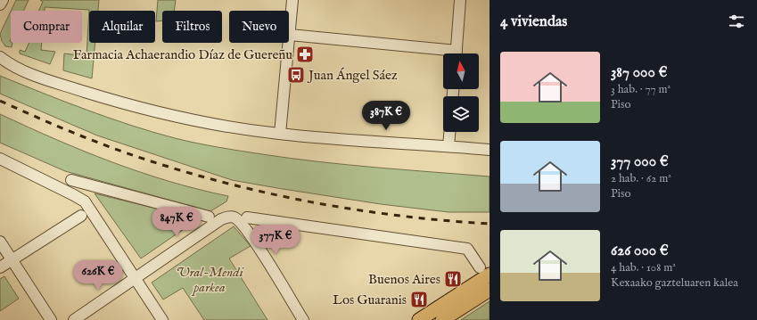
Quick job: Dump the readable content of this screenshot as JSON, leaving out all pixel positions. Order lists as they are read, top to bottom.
{
  "parks": ["Ural-Mendi parkea"],
  "places": {
    "pharmacy": ["Farmacia Achaerandio Díaz de Guereñu"],
    "bus stop": ["Juan Ángel Sáez"],
    "restaurant": ["Buenos Aires", "Los Guaranis"]
  },
  "north": "top",
  "page": {
    "heading": "4 viviendas",
    "chip": [
      "Comprar",
      "Alquilar",
      "Filtros",
      "Nuevo"
    ],
    "list": [
      {
        "name": "387 000 €",
        "note": "3 hab. · 77 m² · Piso"
      },
      {
        "name": "377 000 €",
        "note": "2 hab. · 62 m² · Piso"
      },
      {
        "name": "626 000 €",
        "note": "4 hab. · 108 m² · Kexaako gazteluaren kalea"
      }
    ],
    "price": [
      "387K €",
      "847K €",
      "377K €",
      "626K €"
    ]
  }
}
